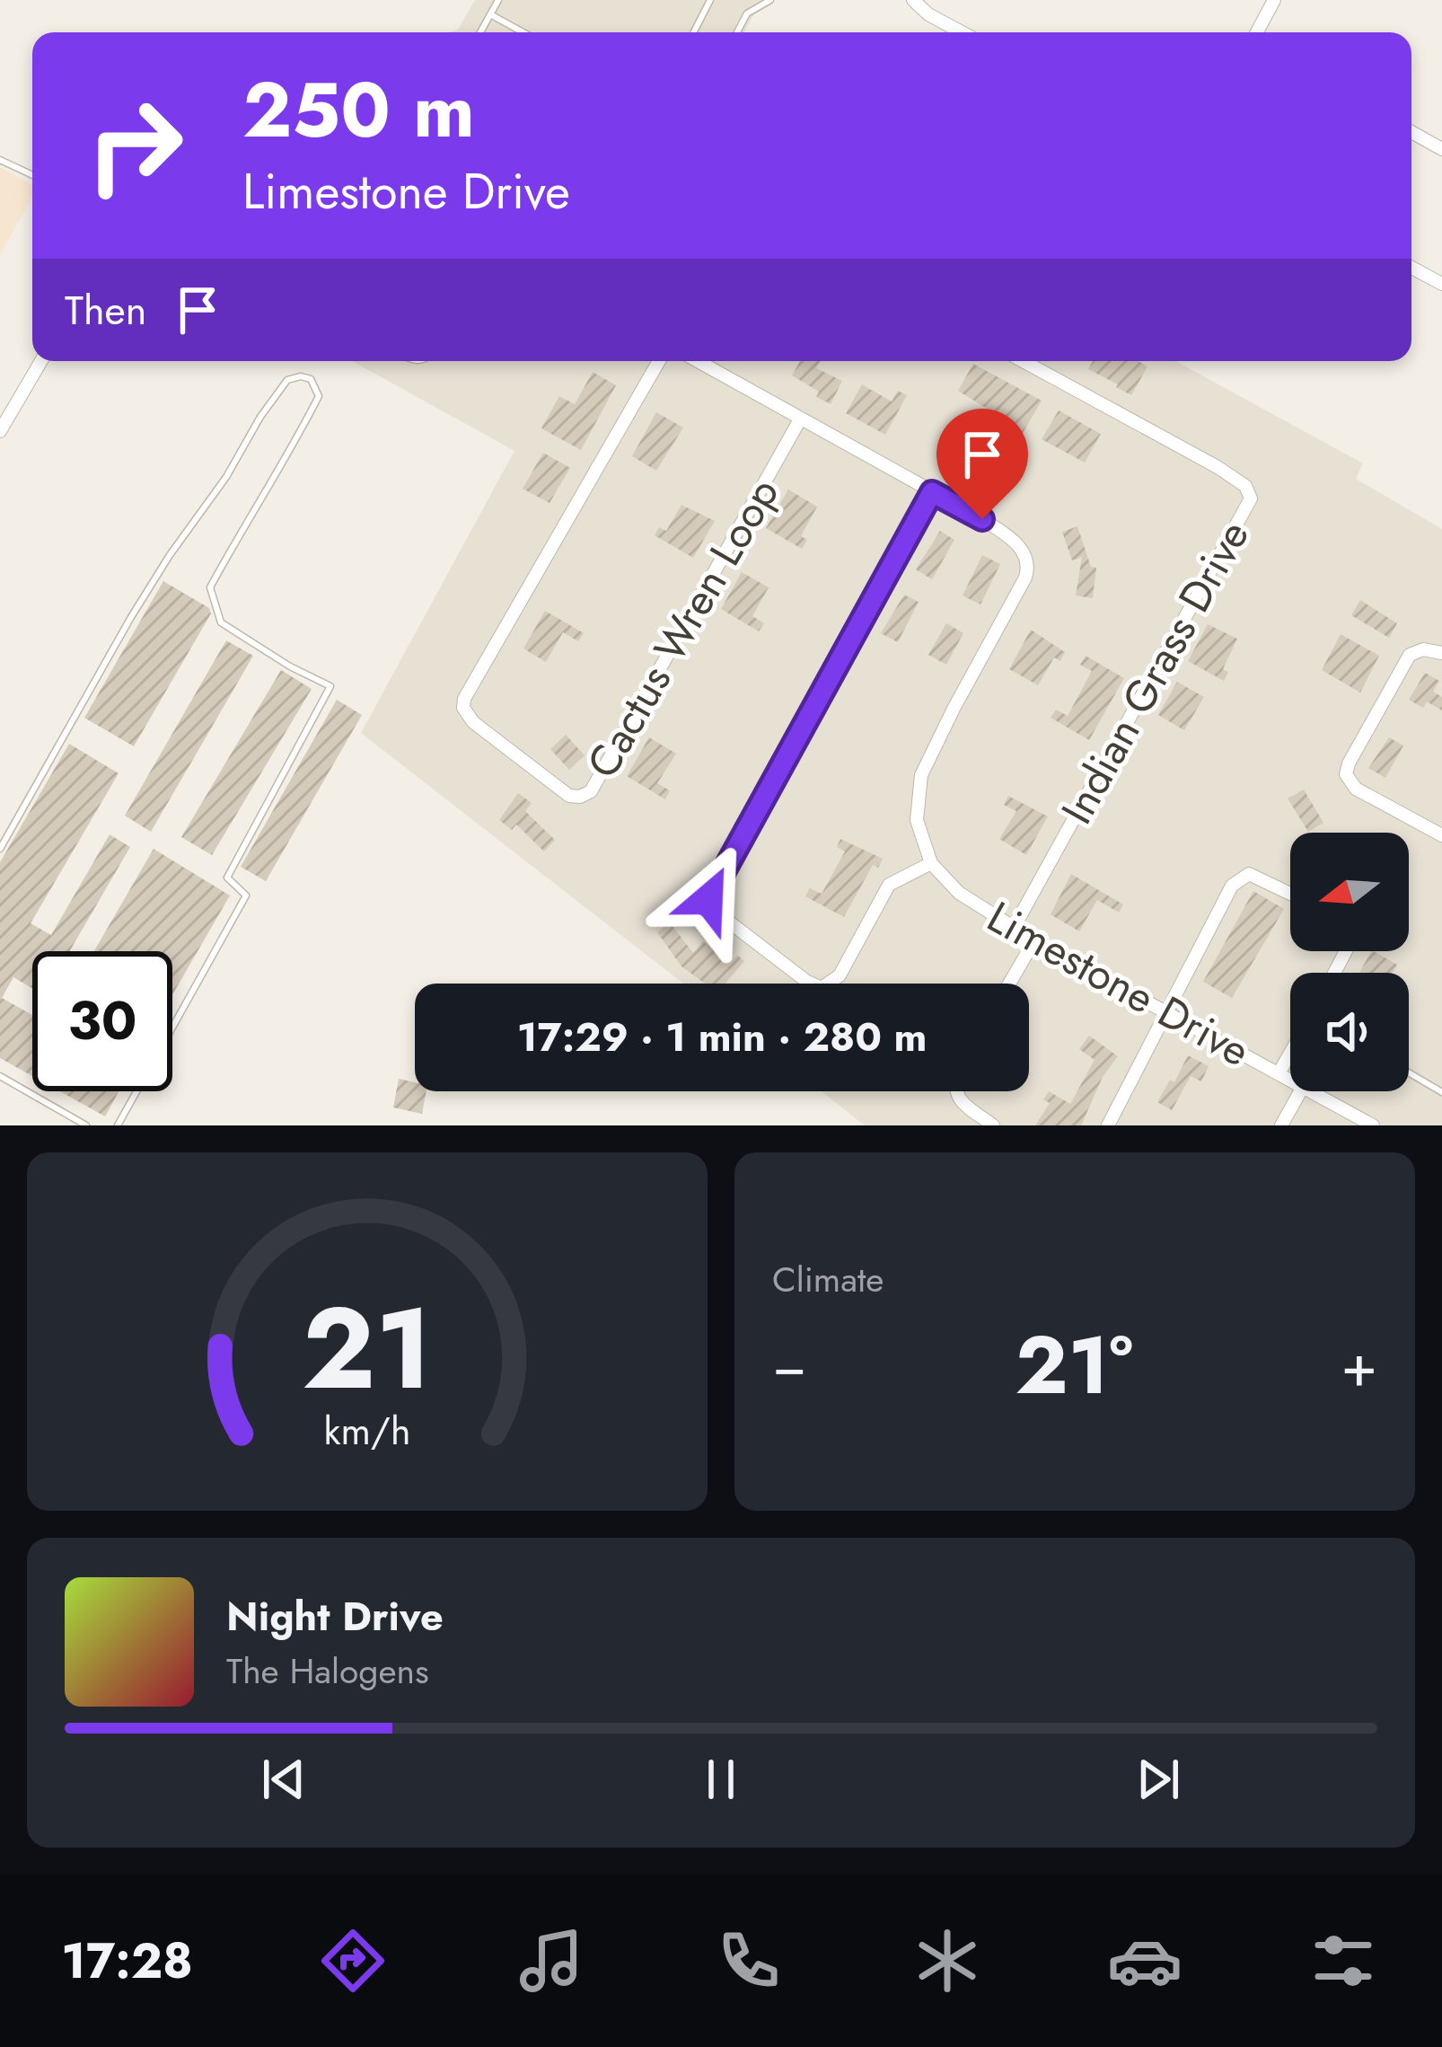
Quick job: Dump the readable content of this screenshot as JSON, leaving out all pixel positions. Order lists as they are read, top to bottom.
{
  "streets": {
    "street": ["Cactus Wren Loop", "Indian Grass Drive", "Limestone Drive"]
  },
  "crossings": [
    ["Indian Grass Drive", "Limestone Drive"]
  ],
  "north": "left",
  "page": {
    "turn": ["250 m", "Limestone Drive"],
    "then": "Then",
    "limit": "30",
    "trip": "17:29 · 1 min · 280 m",
    "tile": "Climate",
    "heat": ["−", "21°", "+"],
    "song": ["Night Drive", "The Halogens"],
    "tabs": "17:28",
    "gauge": ["21", "km/h"]
  }
}
